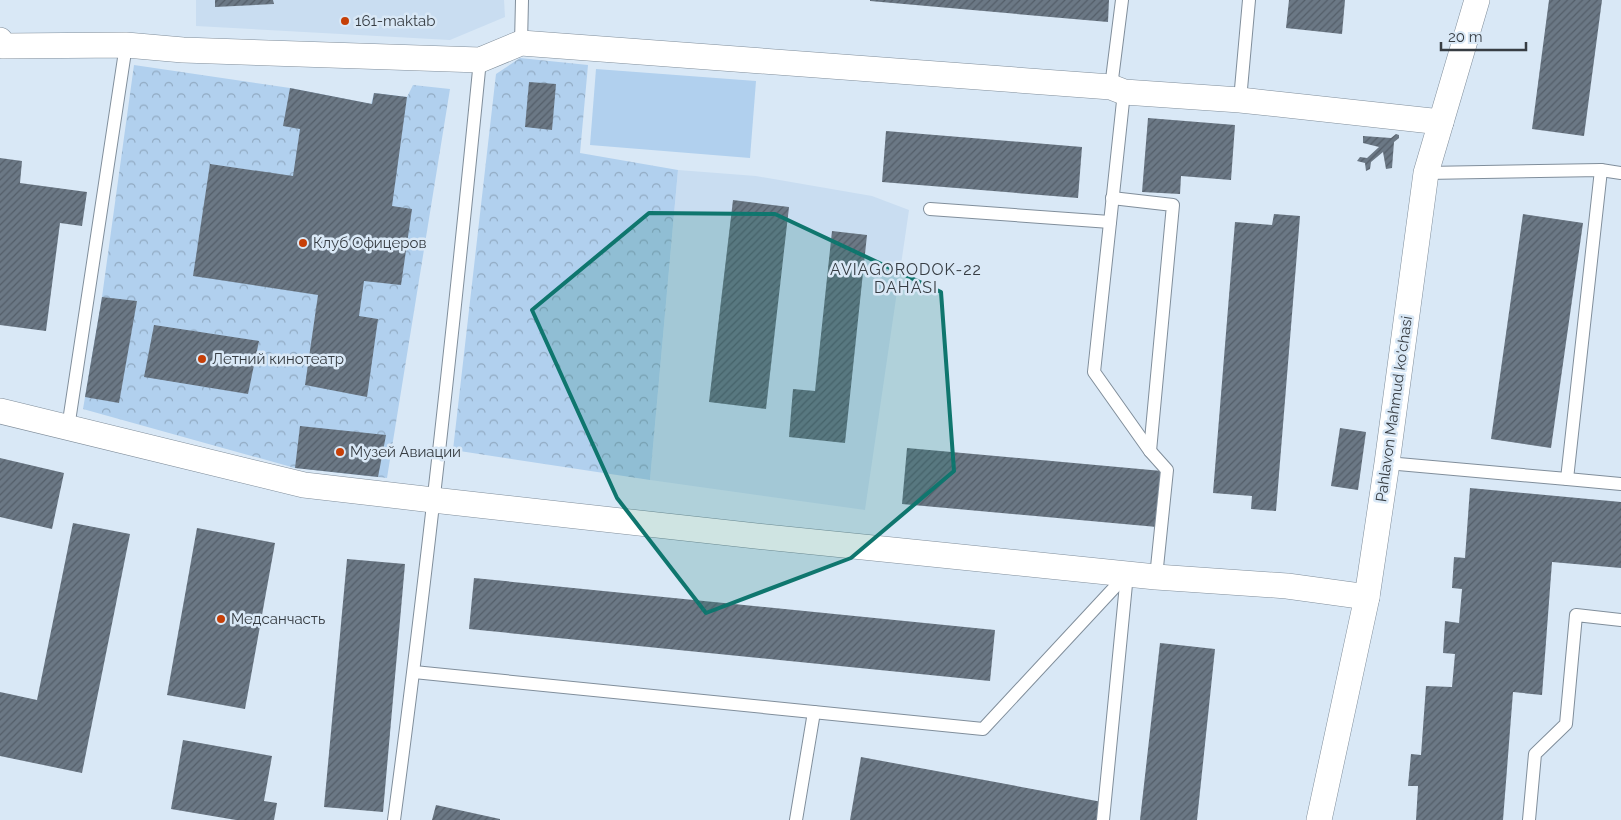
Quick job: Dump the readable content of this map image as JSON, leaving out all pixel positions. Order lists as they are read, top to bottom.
{
  "streets": {
    "street": ["Pahlavon Mahmud ko'chasi"]
  },
  "districts": ["AVIAGORODOK-22 DAHASI"],
  "places": [
    "161-maktab",
    "Клуб Офицеров",
    "Летний кинотеатр",
    "Музей Авиации",
    "Медсанчасть"
  ],
  "scale_bar": "20 m"
}
